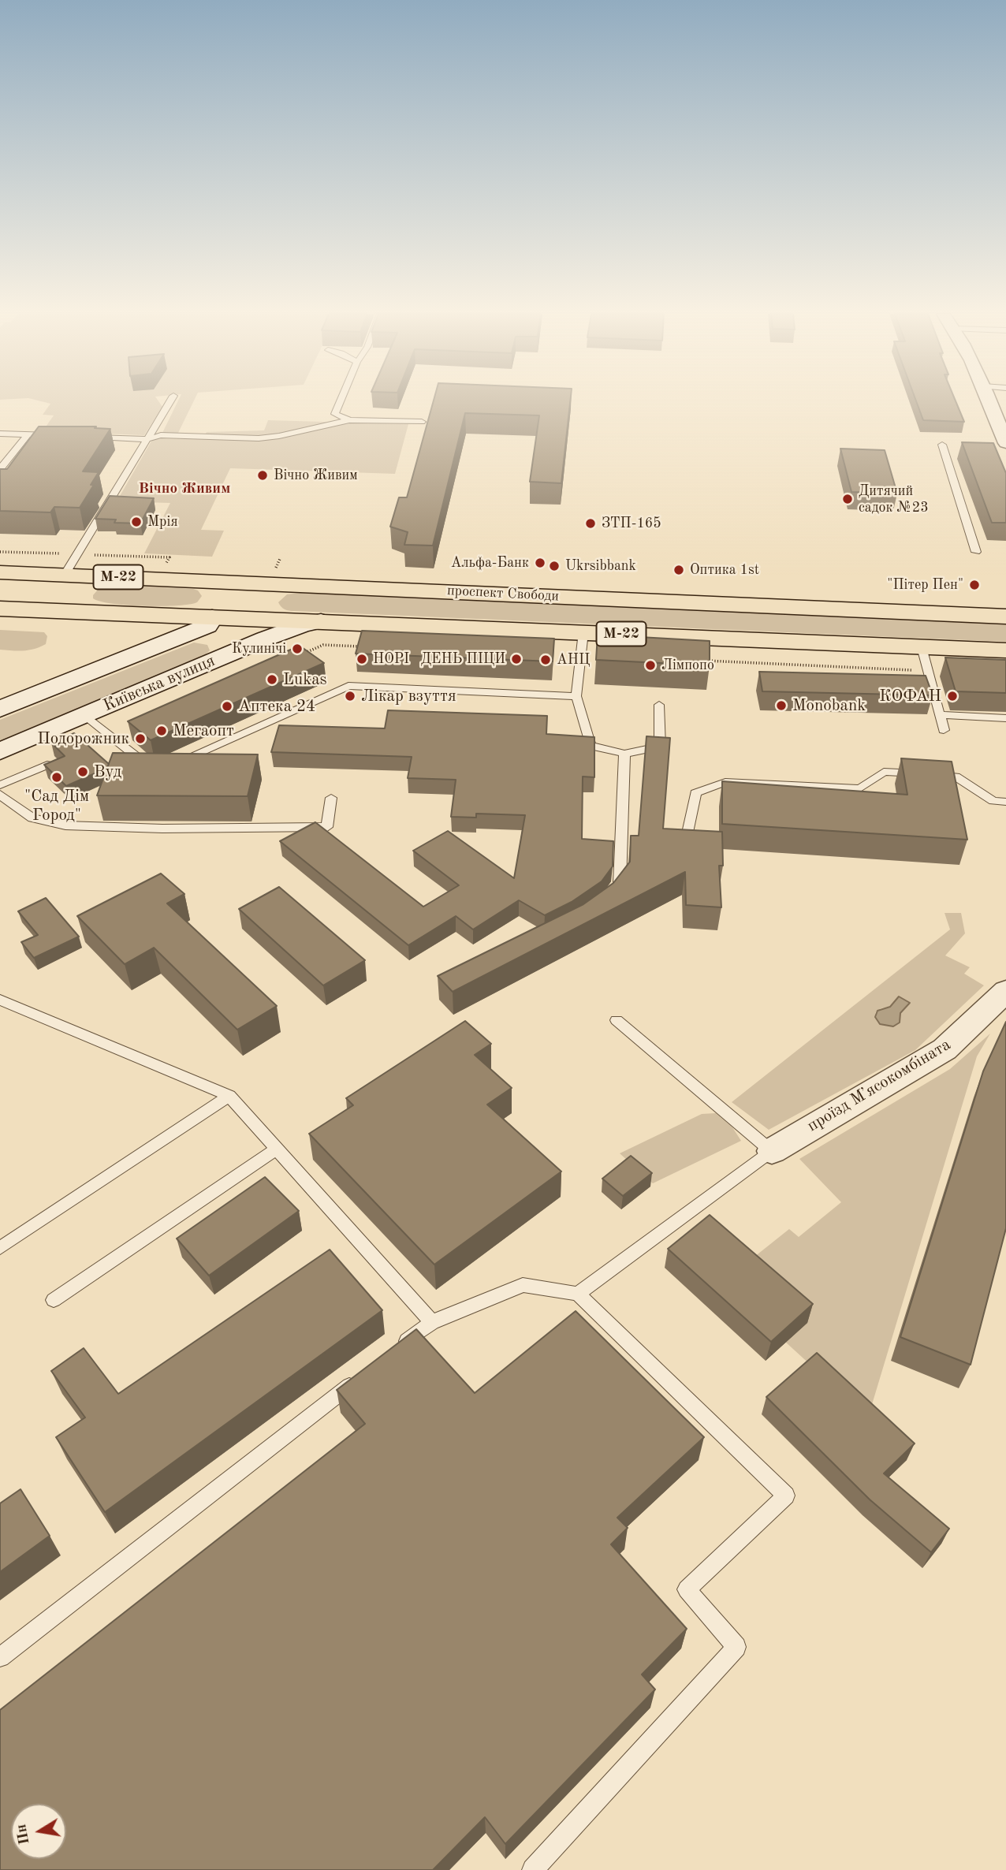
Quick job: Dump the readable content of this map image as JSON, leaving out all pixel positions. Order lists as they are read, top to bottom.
{
  "streets": {
    "highway": ["М-22", "проспект Свободи"],
    "main road": ["Київська вулиця"],
    "street": ["проїзд Мʼясокомбіната"]
  },
  "crossings": [
    ["М-22", "Київська вулиця"]
  ],
  "districts": ["Вічно Живим"],
  "places": [
    "Вічно Живим",
    "Дитячий садок №23",
    "Мрія",
    "ЗТП-165",
    "Альфа-Банк",
    "Ukrsibbank",
    "Оптика 1st",
    "\"Пітер Пен\"",
    "Кулинічі",
    "НОРІ",
    "ДЕНЬ ПІЦИ",
    "АНЦ",
    "Лімпопо",
    "Lukas",
    "Лікар взуття",
    "КОФАН",
    "Monobank",
    "Аптека 24",
    "Мегаопт",
    "Подорожник",
    "Вуд",
    "\"Сад Дім Город\""
  ],
  "north": "left"
}
